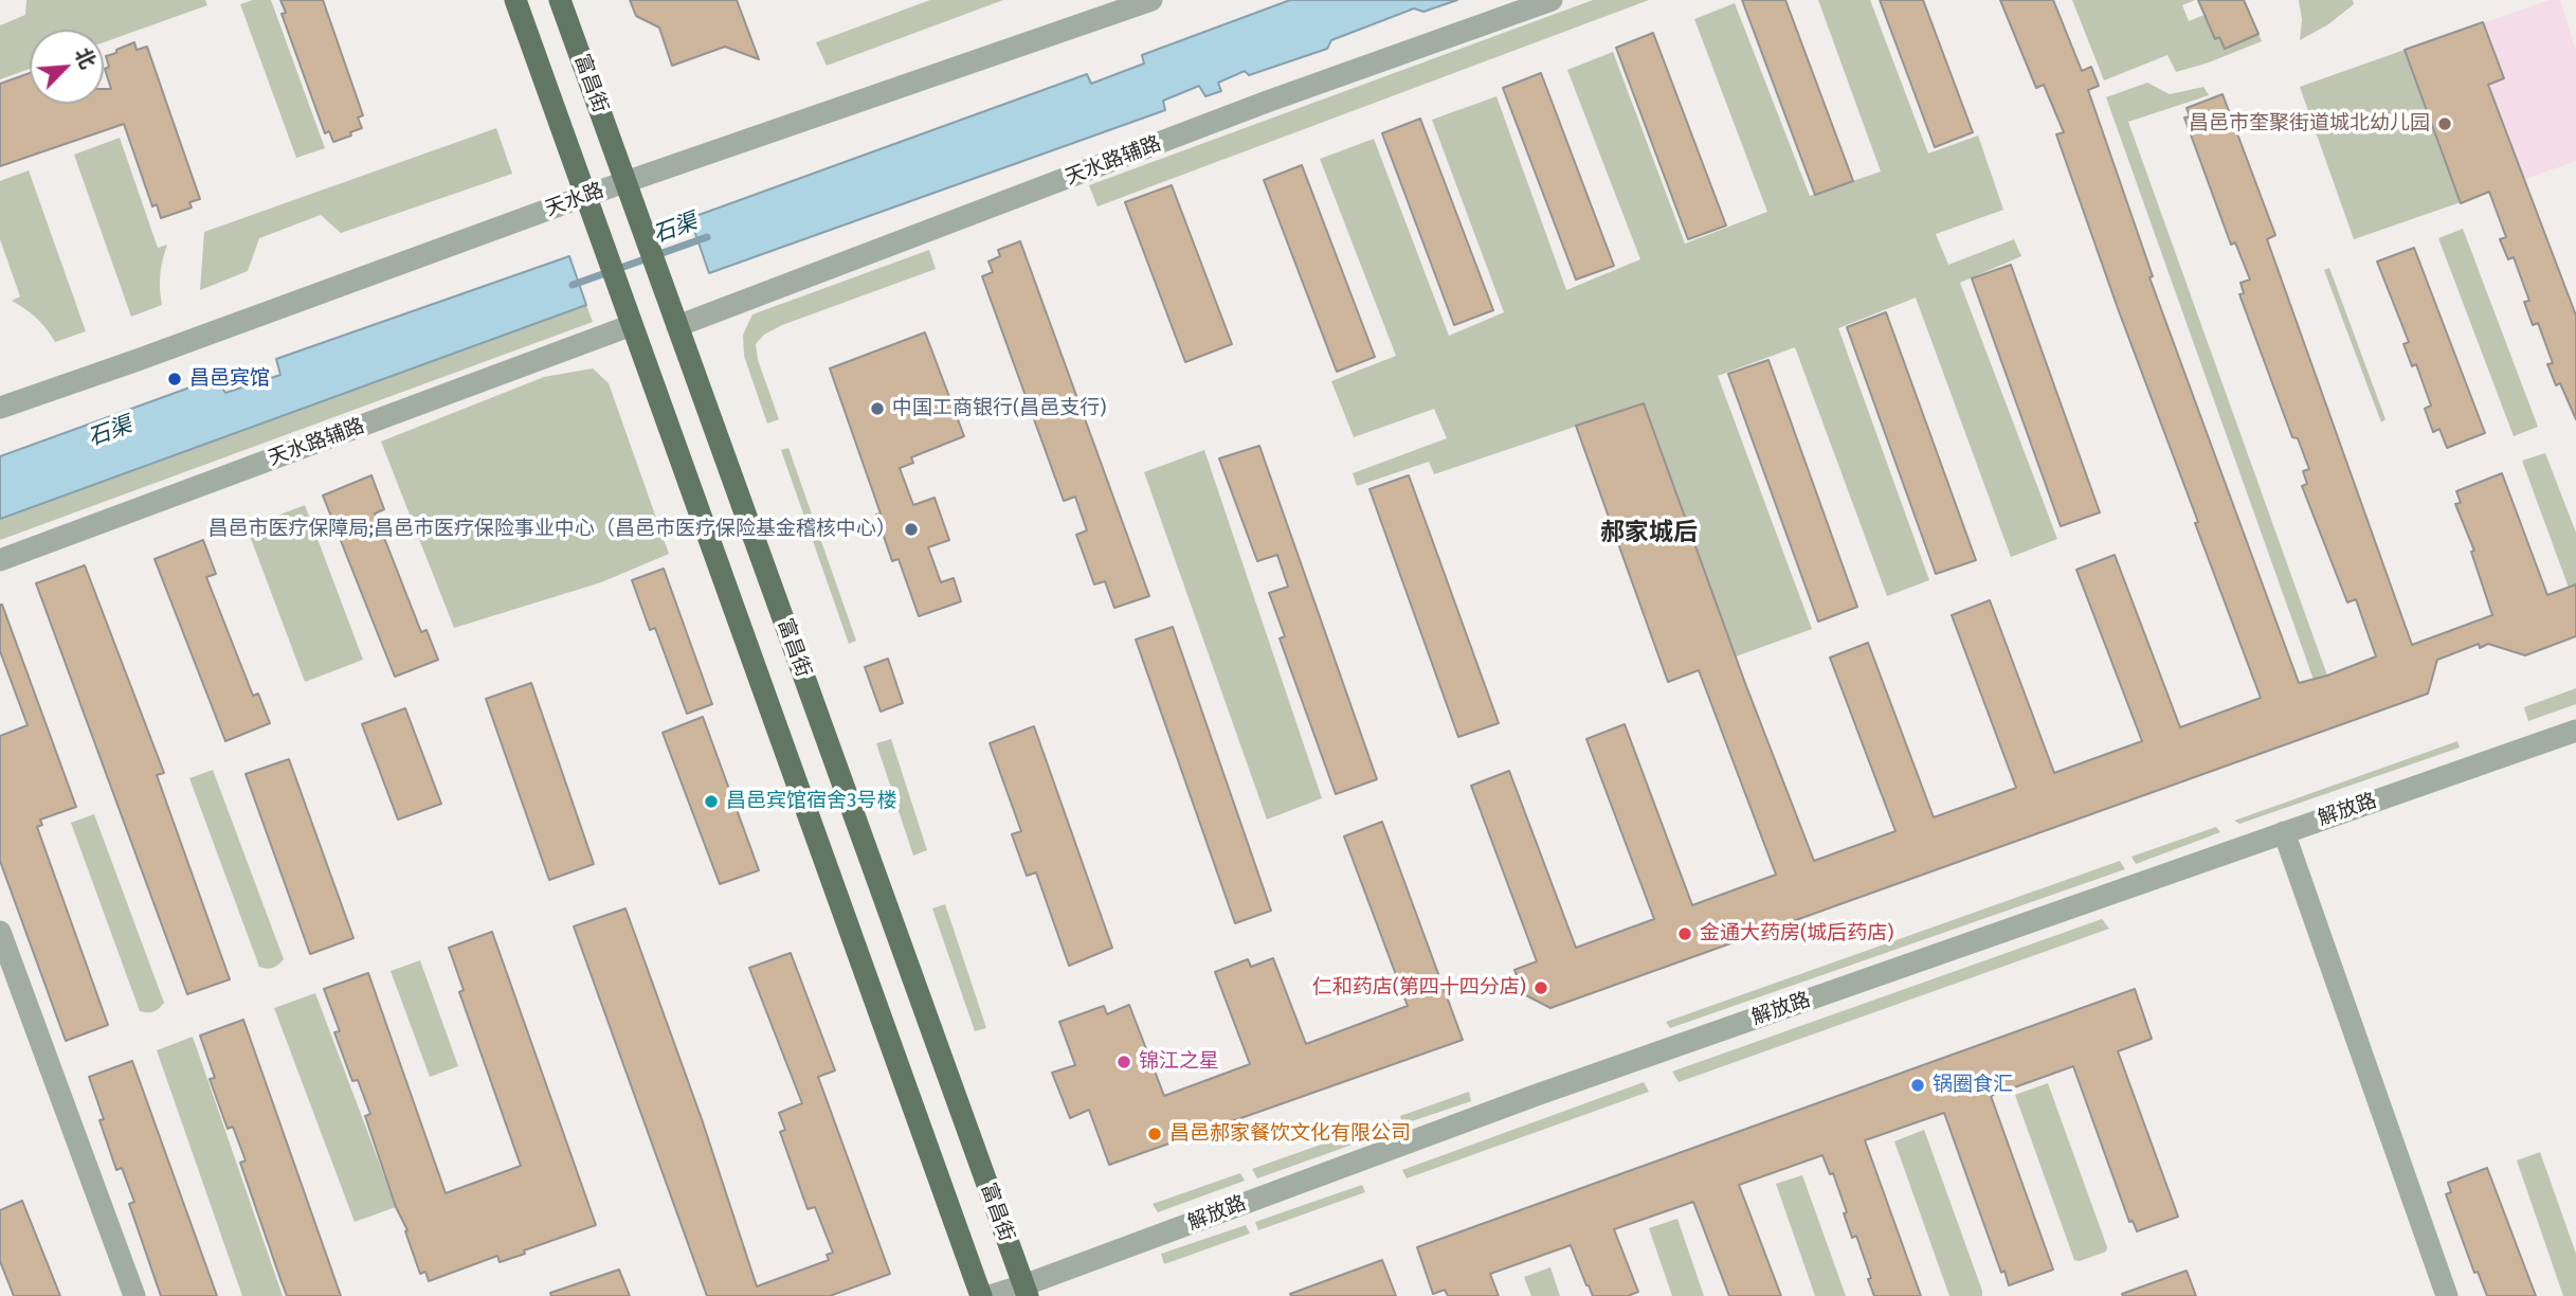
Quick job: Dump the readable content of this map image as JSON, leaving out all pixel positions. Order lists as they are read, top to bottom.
{
  "streets": {
    "main road": ["富昌街"],
    "street": ["天水路辅路", "天水路", "解放路"]
  },
  "crossings": [
    ["富昌街", "天水路辅路"],
    ["富昌街", "天水路"],
    ["富昌街", "解放路"]
  ],
  "districts": ["郝家城后"],
  "water": ["石渠"],
  "places": [
    "昌邑市奎聚街道城北幼儿园",
    "昌邑宾馆",
    "中国工商银行(昌邑支行)",
    "昌邑市医疗保障局;昌邑市医疗保险事业中心（昌邑市医疗保险基金稽核中心）",
    "昌邑宾馆宿舍3号楼",
    "金通大药房(城后药店)",
    "仁和药店(第四十四分店)",
    "锦江之星",
    "锅圈食汇",
    "昌邑郝家餐饮文化有限公司"
  ],
  "north": "top right"
}
